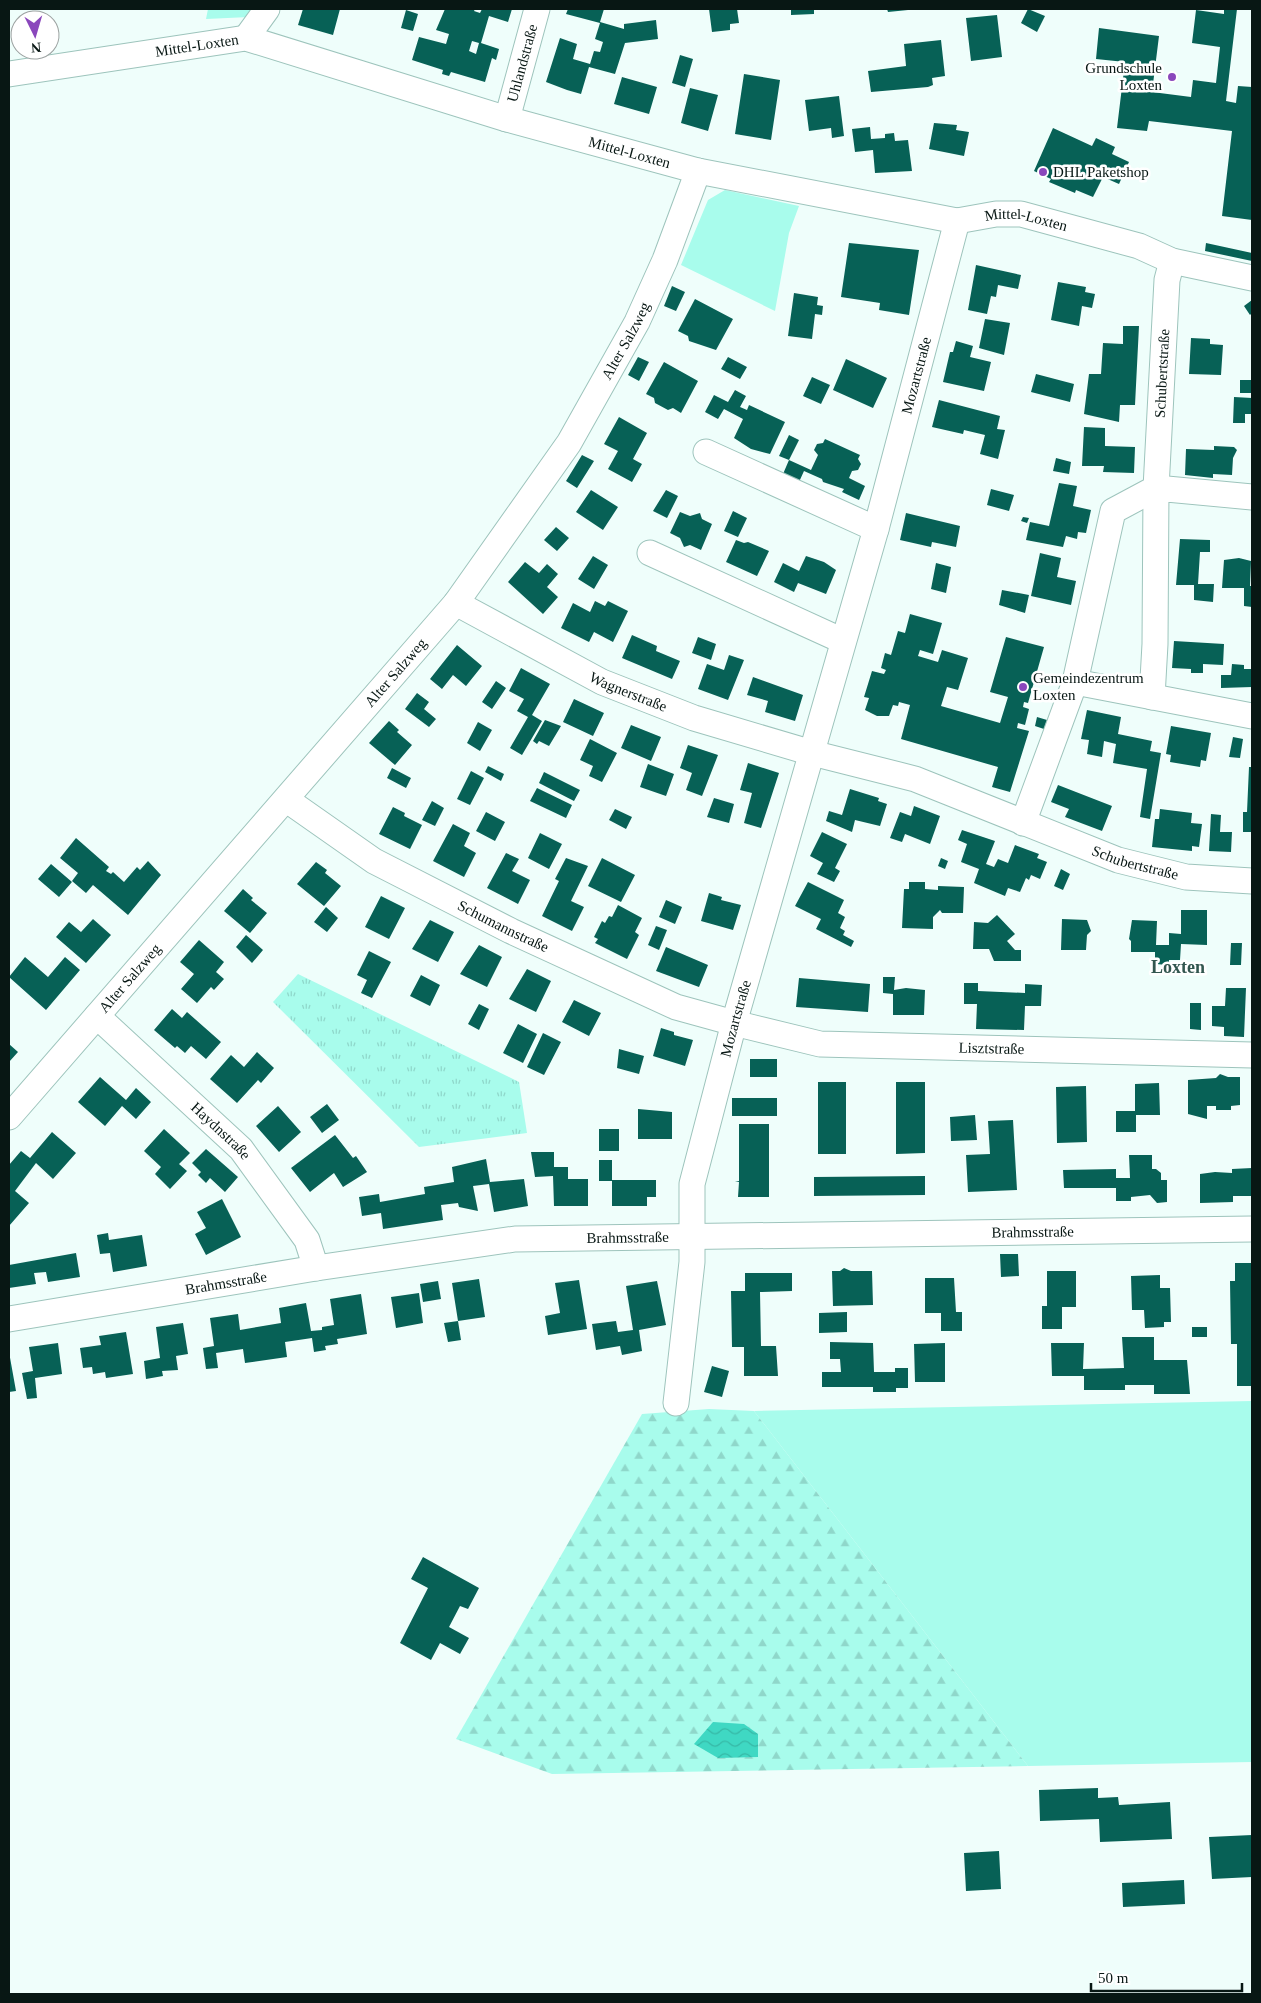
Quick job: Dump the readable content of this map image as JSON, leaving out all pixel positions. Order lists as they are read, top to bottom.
{
  "streets": {
    "street": [
      "Mittel-Loxten",
      "Uhlandstraße",
      "Alter Salzweg",
      "Schubertstraße",
      "Mozartstraße",
      "Wagnerstraße",
      "Schumannstraße",
      "Lisztstraße",
      "Haydnstraße",
      "Brahmsstraße"
    ]
  },
  "crossings": [
    ["Mittel-Loxten", "Uhlandstraße"],
    ["Mittel-Loxten", "Alter Salzweg"],
    ["Mittel-Loxten", "Schubertstraße"],
    ["Mittel-Loxten", "Mozartstraße"],
    ["Alter Salzweg", "Wagnerstraße"],
    ["Alter Salzweg", "Schumannstraße"],
    ["Alter Salzweg", "Haydnstraße"],
    ["Schubertstraße", "Mozartstraße"],
    ["Schubertstraße", "Wagnerstraße"],
    ["Mozartstraße", "Wagnerstraße"],
    ["Mozartstraße", "Schumannstraße"],
    ["Mozartstraße", "Lisztstraße"],
    ["Mozartstraße", "Brahmsstraße"],
    ["Schumannstraße", "Lisztstraße"],
    ["Haydnstraße", "Brahmsstraße"]
  ],
  "districts": ["Loxten"],
  "places": ["Grundschule Loxten", "DHL Paketshop", "Gemeindezentrum Loxten"],
  "scale_bar": "50 m",
  "north": "bottom"
}
